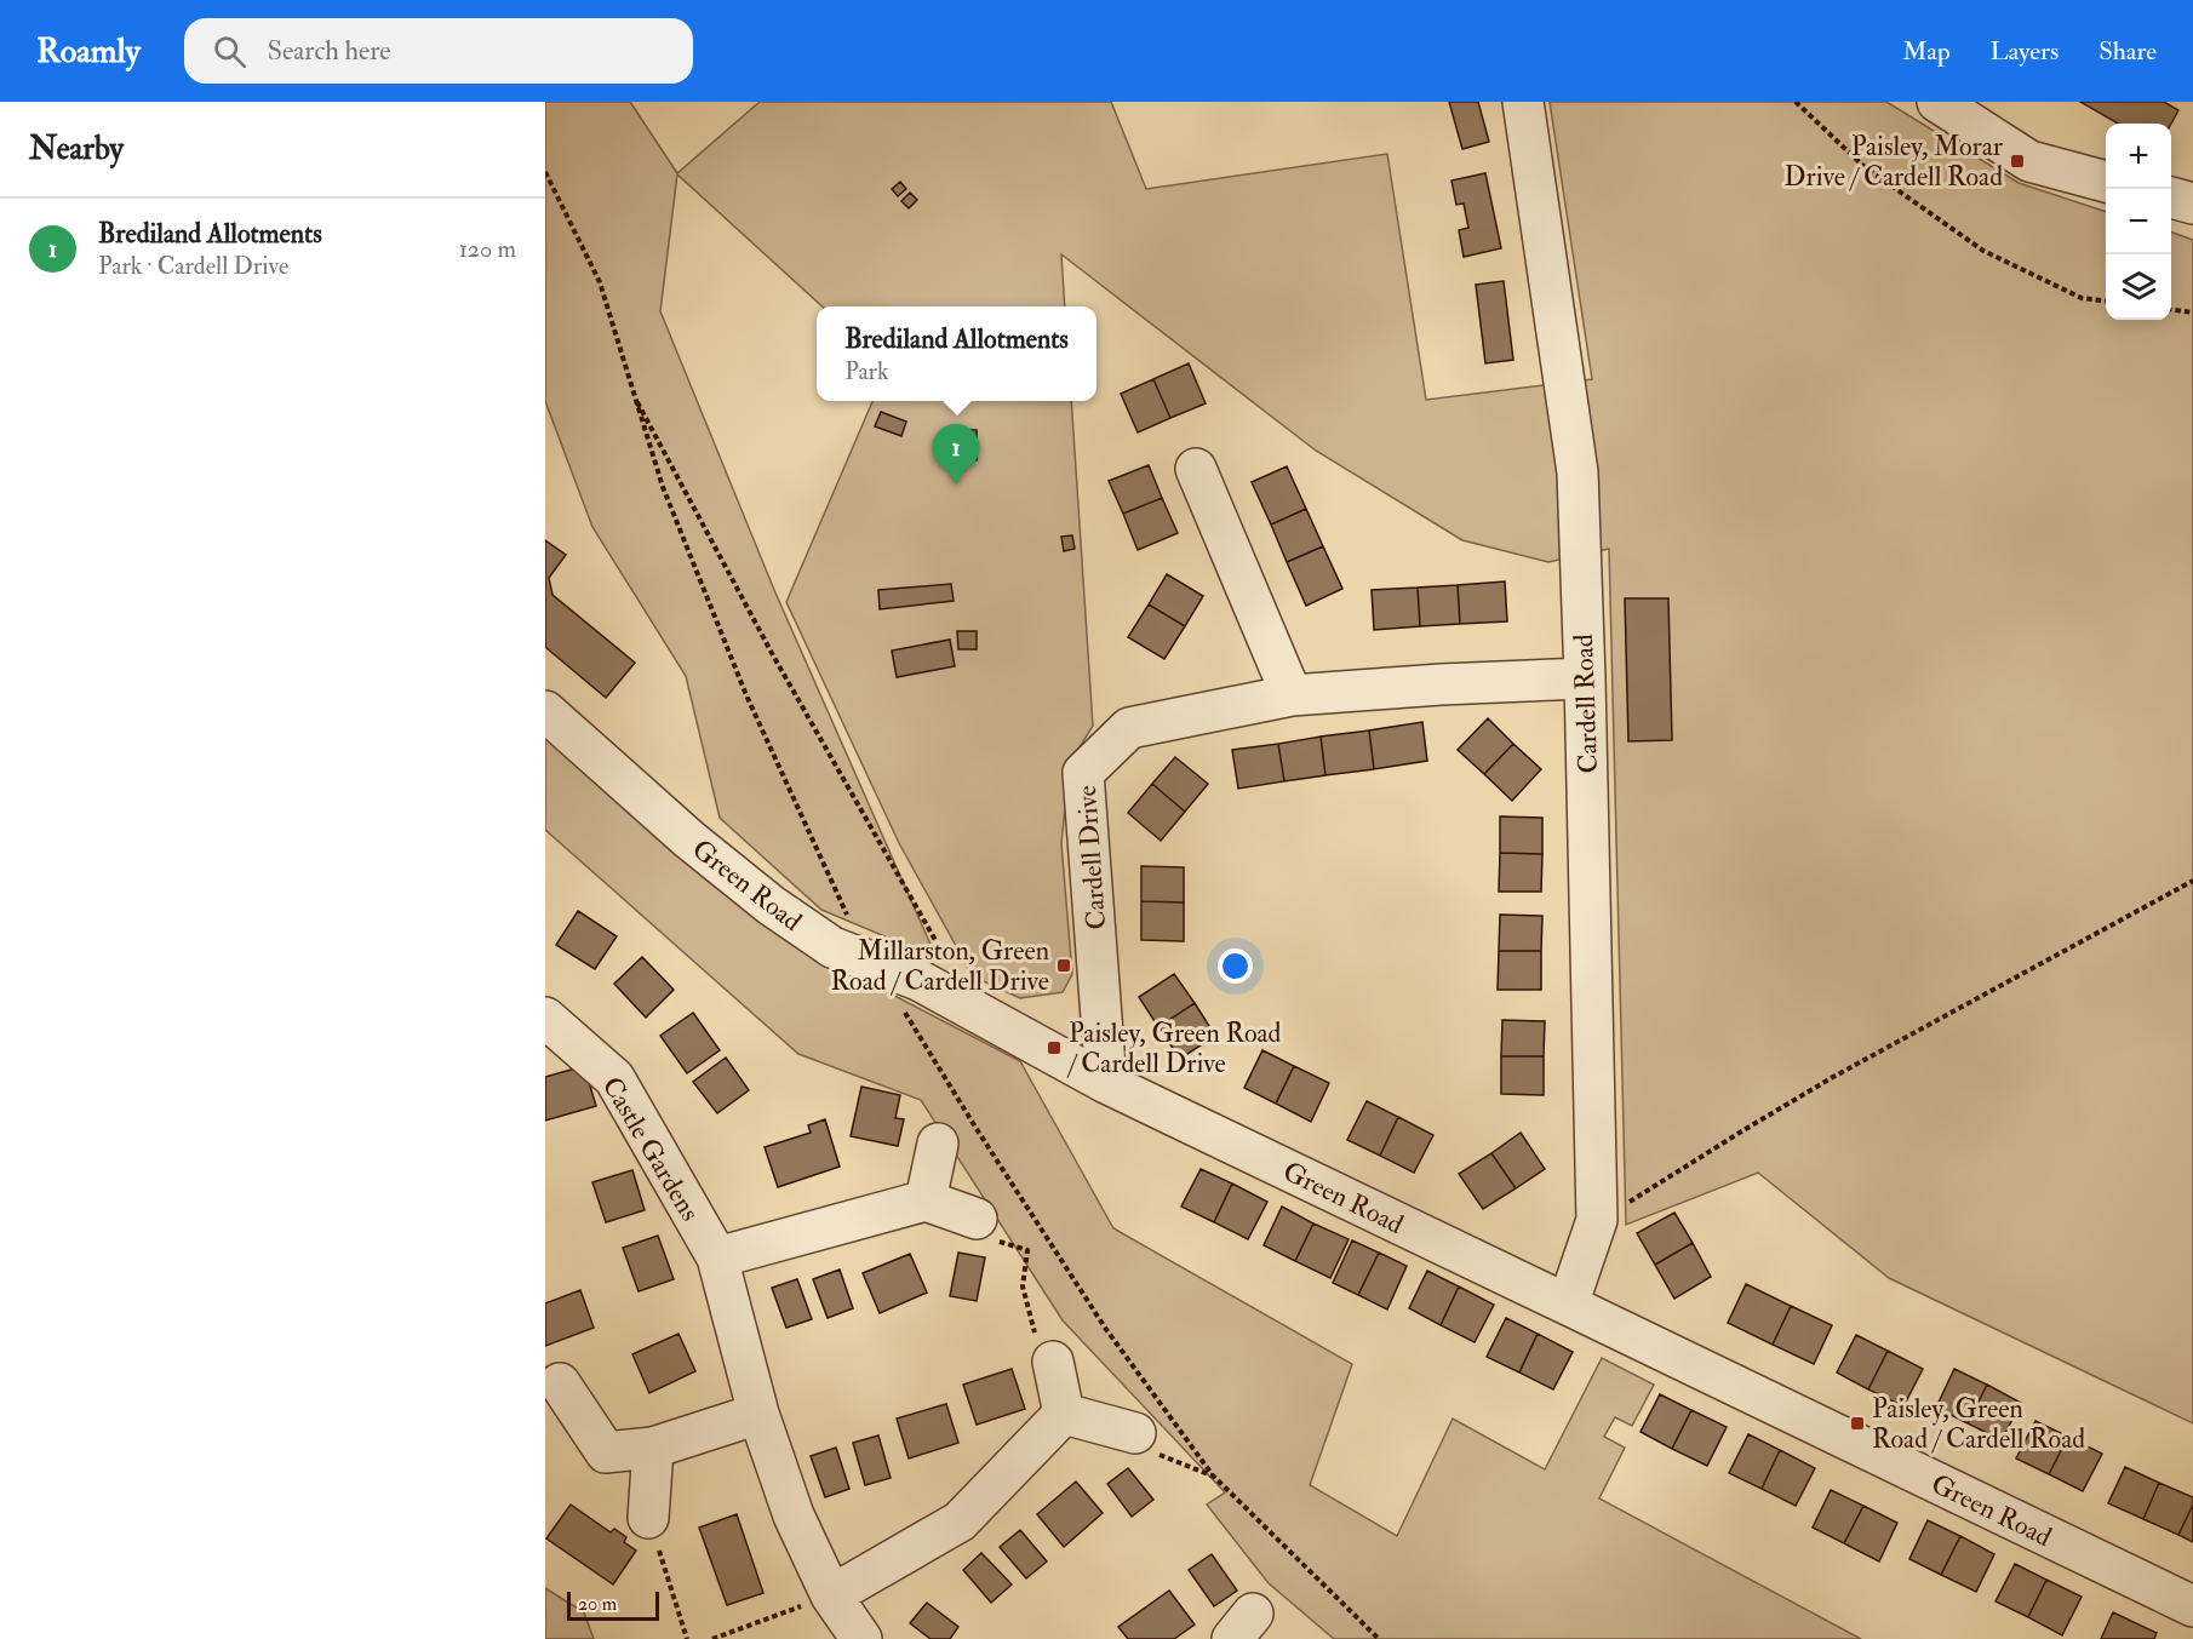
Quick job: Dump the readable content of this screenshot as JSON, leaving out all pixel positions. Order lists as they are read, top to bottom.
{
  "streets": {
    "street": [
      "Cardell Road",
      "Cardell Drive",
      "Green Road",
      "Castle Gardens"
    ]
  },
  "crossings": [
    ["Cardell Road", "Cardell Drive"],
    ["Cardell Road", "Green Road"],
    ["Cardell Drive", "Green Road"]
  ],
  "places": {
    "transit": [
      "Paisley, Morar Drive / Cardell Road",
      "Millarston, Green Road / Cardell Drive",
      "Paisley, Green Road / Cardell Drive",
      "Paisley, Green Road / Cardell Road"
    ]
  },
  "scale_bar": "20 m",
  "page": {
    "header": "Roamly",
    "search": "Search here",
    "nav": ["Map", "Layers", "Share"],
    "heading": "Nearby",
    "map_buttons": ["+", "−"],
    "list": [
      {
        "mark": "1",
        "name": "Brediland Allotments",
        "note": "Park · Cardell Drive",
        "value": "120 m"
      }
    ],
    "popup": ["Brediland Allotments", "Park"],
    "pins": "1",
    "scale": "20 m"
  }
}
